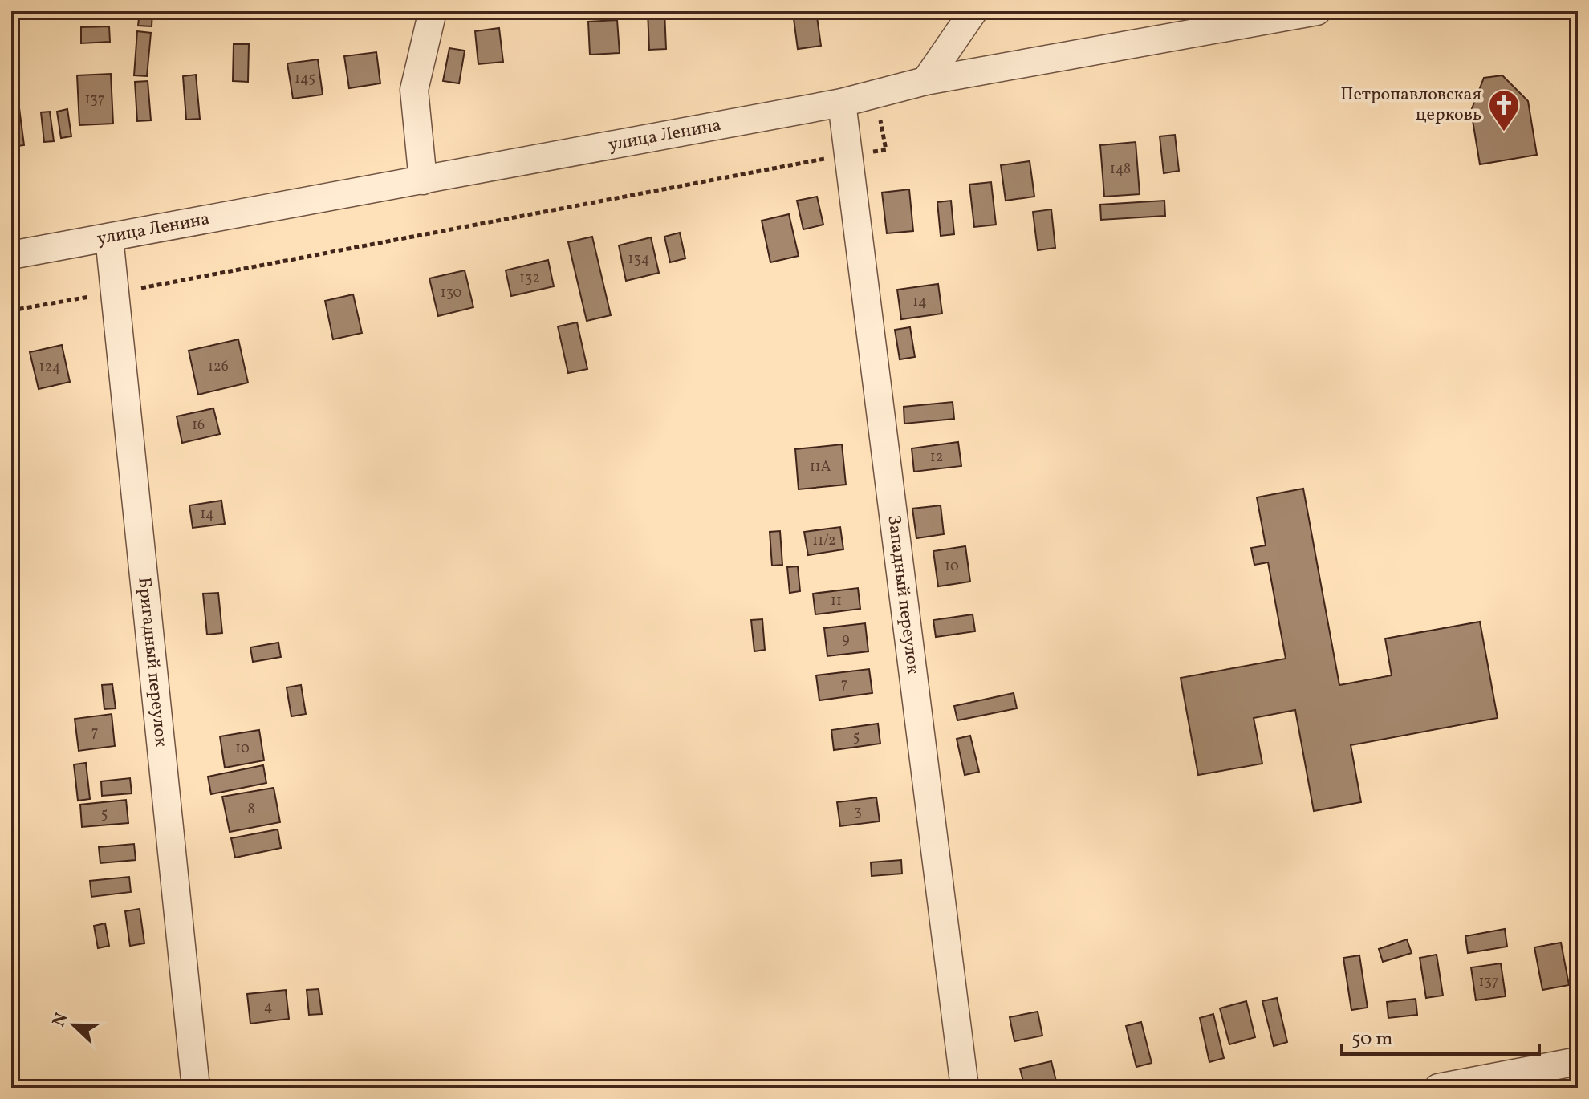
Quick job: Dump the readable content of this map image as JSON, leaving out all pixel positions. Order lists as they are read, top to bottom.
{
  "streets": {
    "street": ["улица Ленина", "Западный переулок", "Бригадный переулок"]
  },
  "crossings": [
    ["улица Ленина", "Западный переулок"],
    ["улица Ленина", "Бригадный переулок"]
  ],
  "places": {
    "church": ["Петропавловская церковь"]
  },
  "house_numbers": [
    "145",
    "137",
    "148",
    "134",
    "132",
    "130",
    "14",
    "126",
    "124",
    "16",
    "12",
    "11А",
    "14",
    "11/2",
    "10",
    "11",
    "9",
    "7",
    "7",
    "5",
    "10",
    "8",
    "3",
    "5",
    "137",
    "4"
  ],
  "scale_bar": "50 m",
  "north": "left"
}
